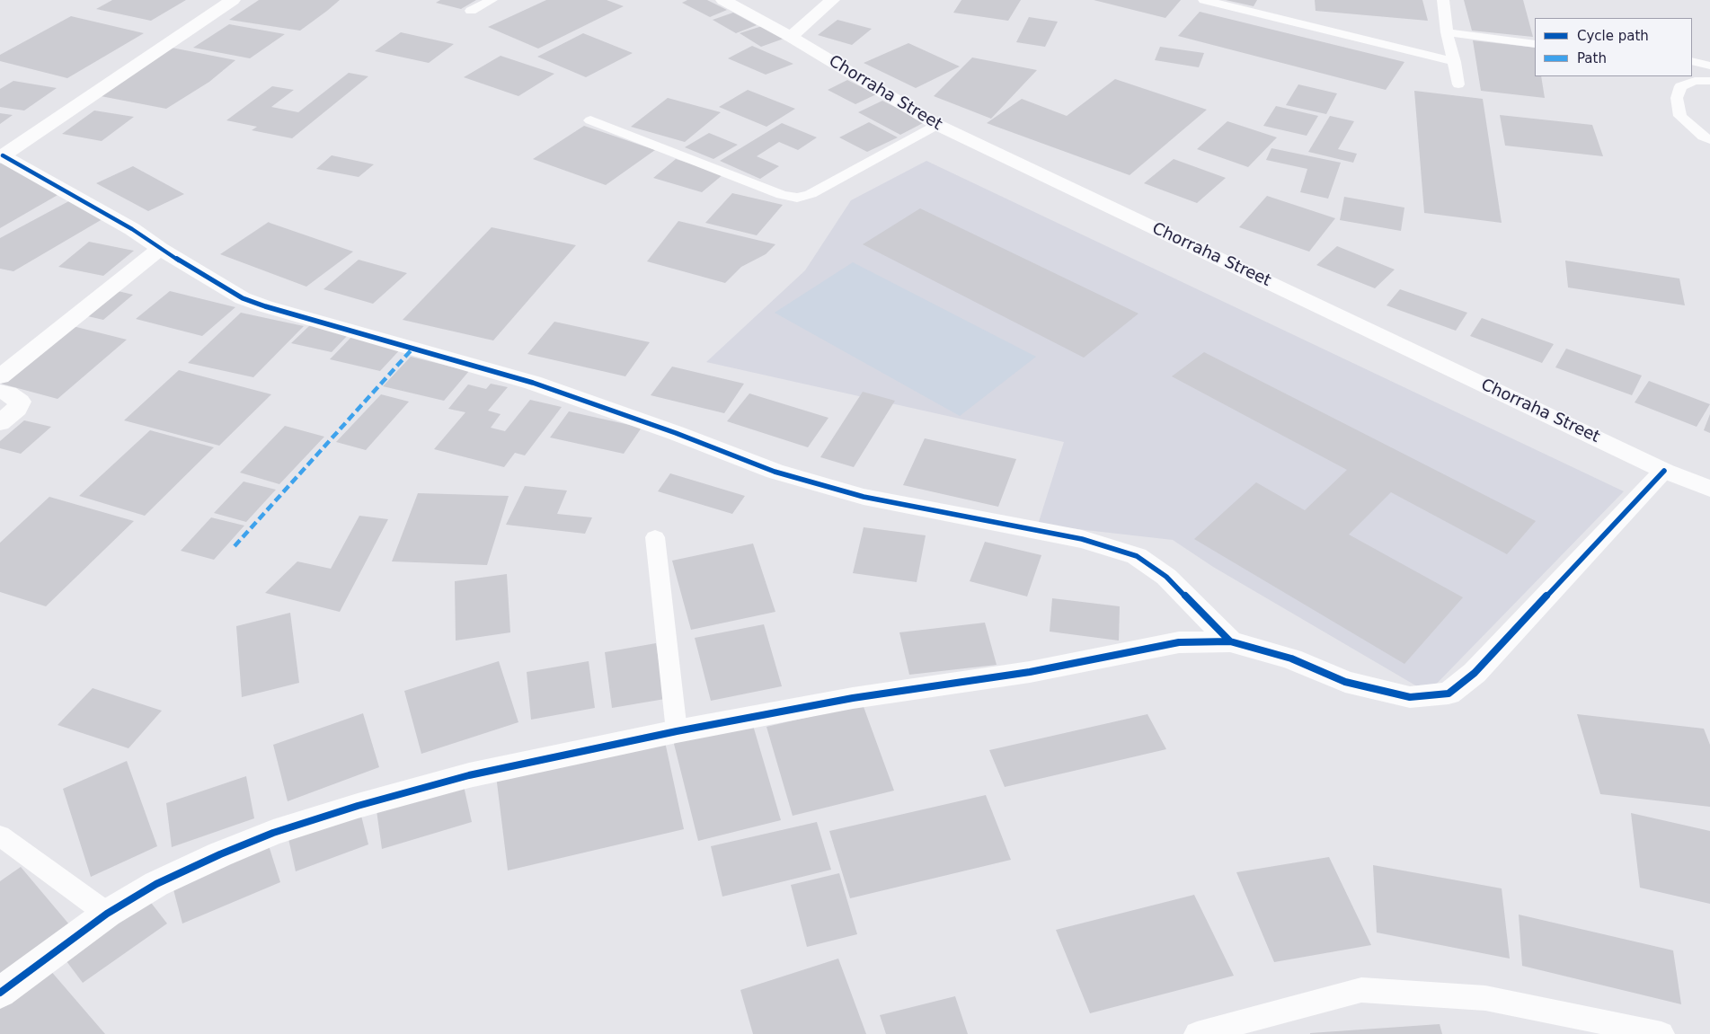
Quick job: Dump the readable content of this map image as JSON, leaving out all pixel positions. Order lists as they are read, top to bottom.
{
  "streets": {
    "street": ["Chorraha Street"]
  },
  "legend": ["Cycle path", "Path"]
}
